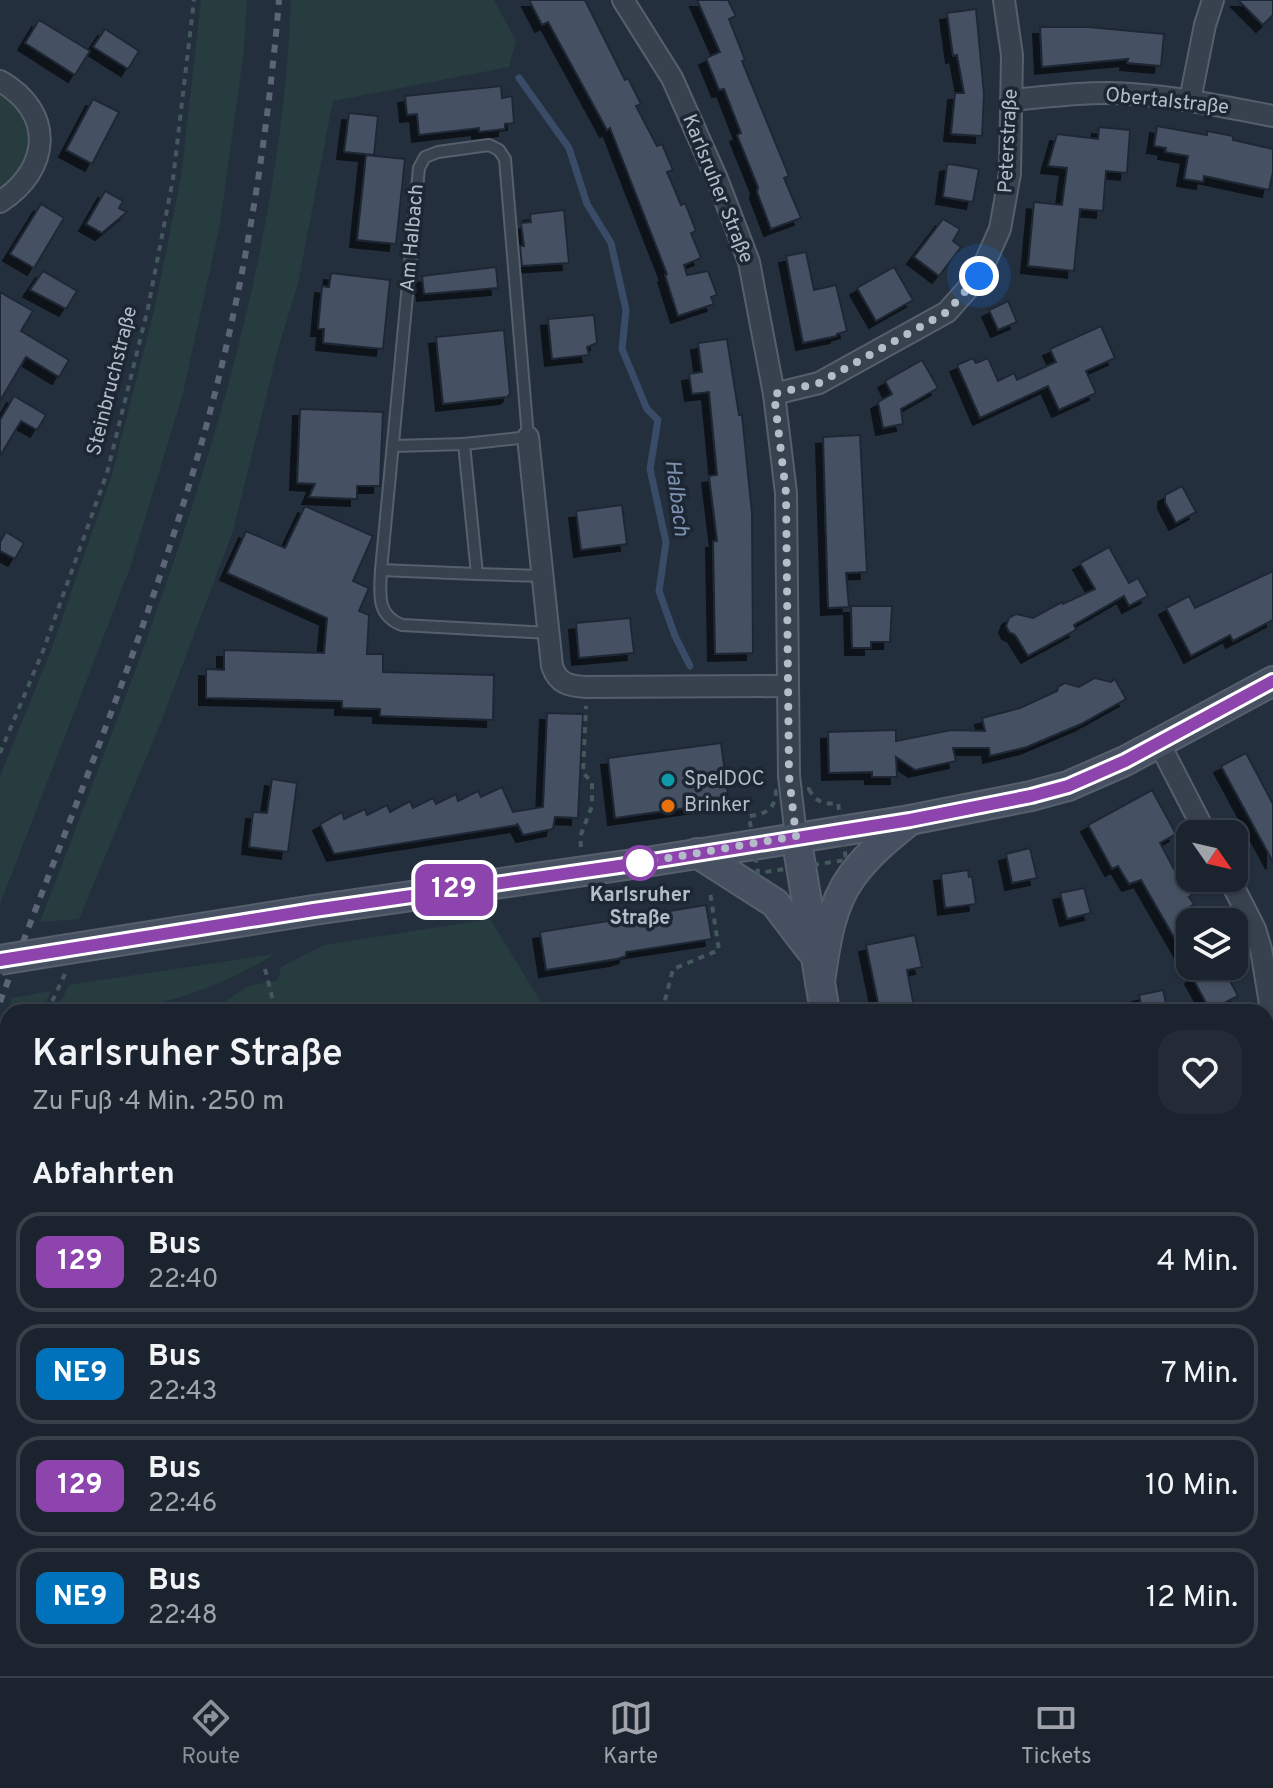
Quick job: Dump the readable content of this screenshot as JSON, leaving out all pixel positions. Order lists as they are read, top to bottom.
{
  "streets": {
    "main road": ["Karlsruher Straße"],
    "street": ["Obertalstraße", "Peterstraße", "Am Halbach"],
    "path": ["Steinbruchstraße"]
  },
  "crossings": [
    ["Obertalstraße", "Peterstraße"],
    ["Peterstraße", "Karlsruher Straße"],
    ["Karlsruher Straße", "Am Halbach"]
  ],
  "water": ["Halbach"],
  "places": ["SpelDOC", "Brinker", "Karlsruher Straße"],
  "lines": ["bus line 129"],
  "north": "bottom right",
  "page": {
    "on_map": "129",
    "heading": [
      ["Karlsruher Straße", "Zu Fuß · 4 Min. · 250 m"],
      "Abfahrten"
    ],
    "list": [
      {
        "mark": "129",
        "name": "Bus",
        "note": "22:40",
        "value": "4 Min."
      },
      {
        "mark": "NE9",
        "name": "Bus",
        "note": "22:43",
        "value": "7 Min."
      },
      {
        "mark": "129",
        "name": "Bus",
        "note": "22:46",
        "value": "10 Min."
      },
      {
        "mark": "NE9",
        "name": "Bus",
        "note": "22:48",
        "value": "12 Min."
      }
    ],
    "tabs": ["Route", "Karte", "Tickets"]
  }
}
